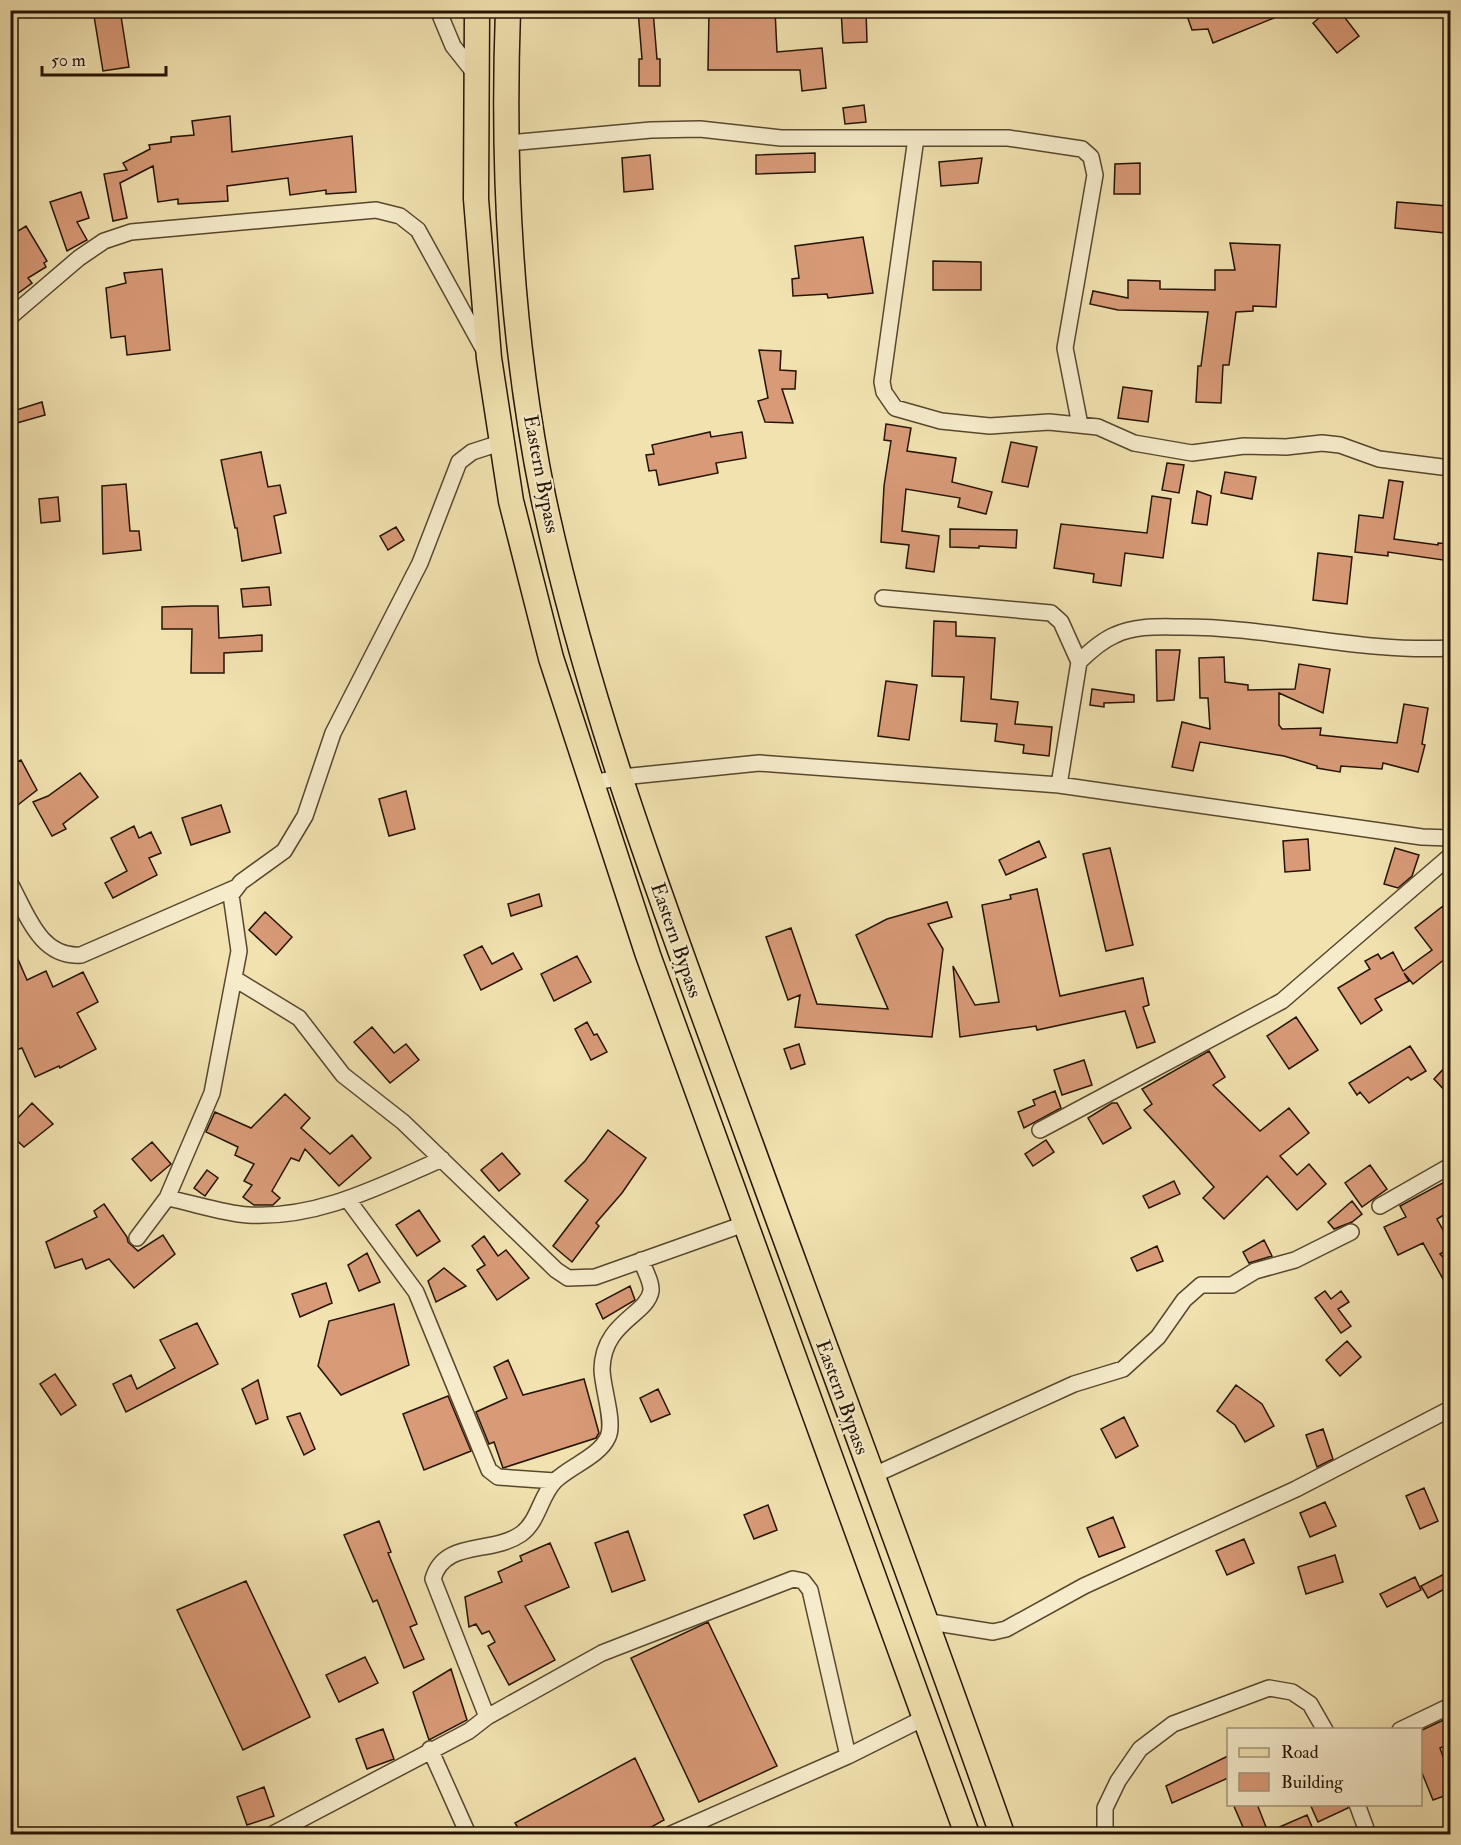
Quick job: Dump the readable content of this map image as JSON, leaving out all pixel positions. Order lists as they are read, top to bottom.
{
  "streets": {
    "main road": ["Eastern Bypass"]
  },
  "legend": ["Road", "Building"],
  "scale_bar": "50 m"
}
